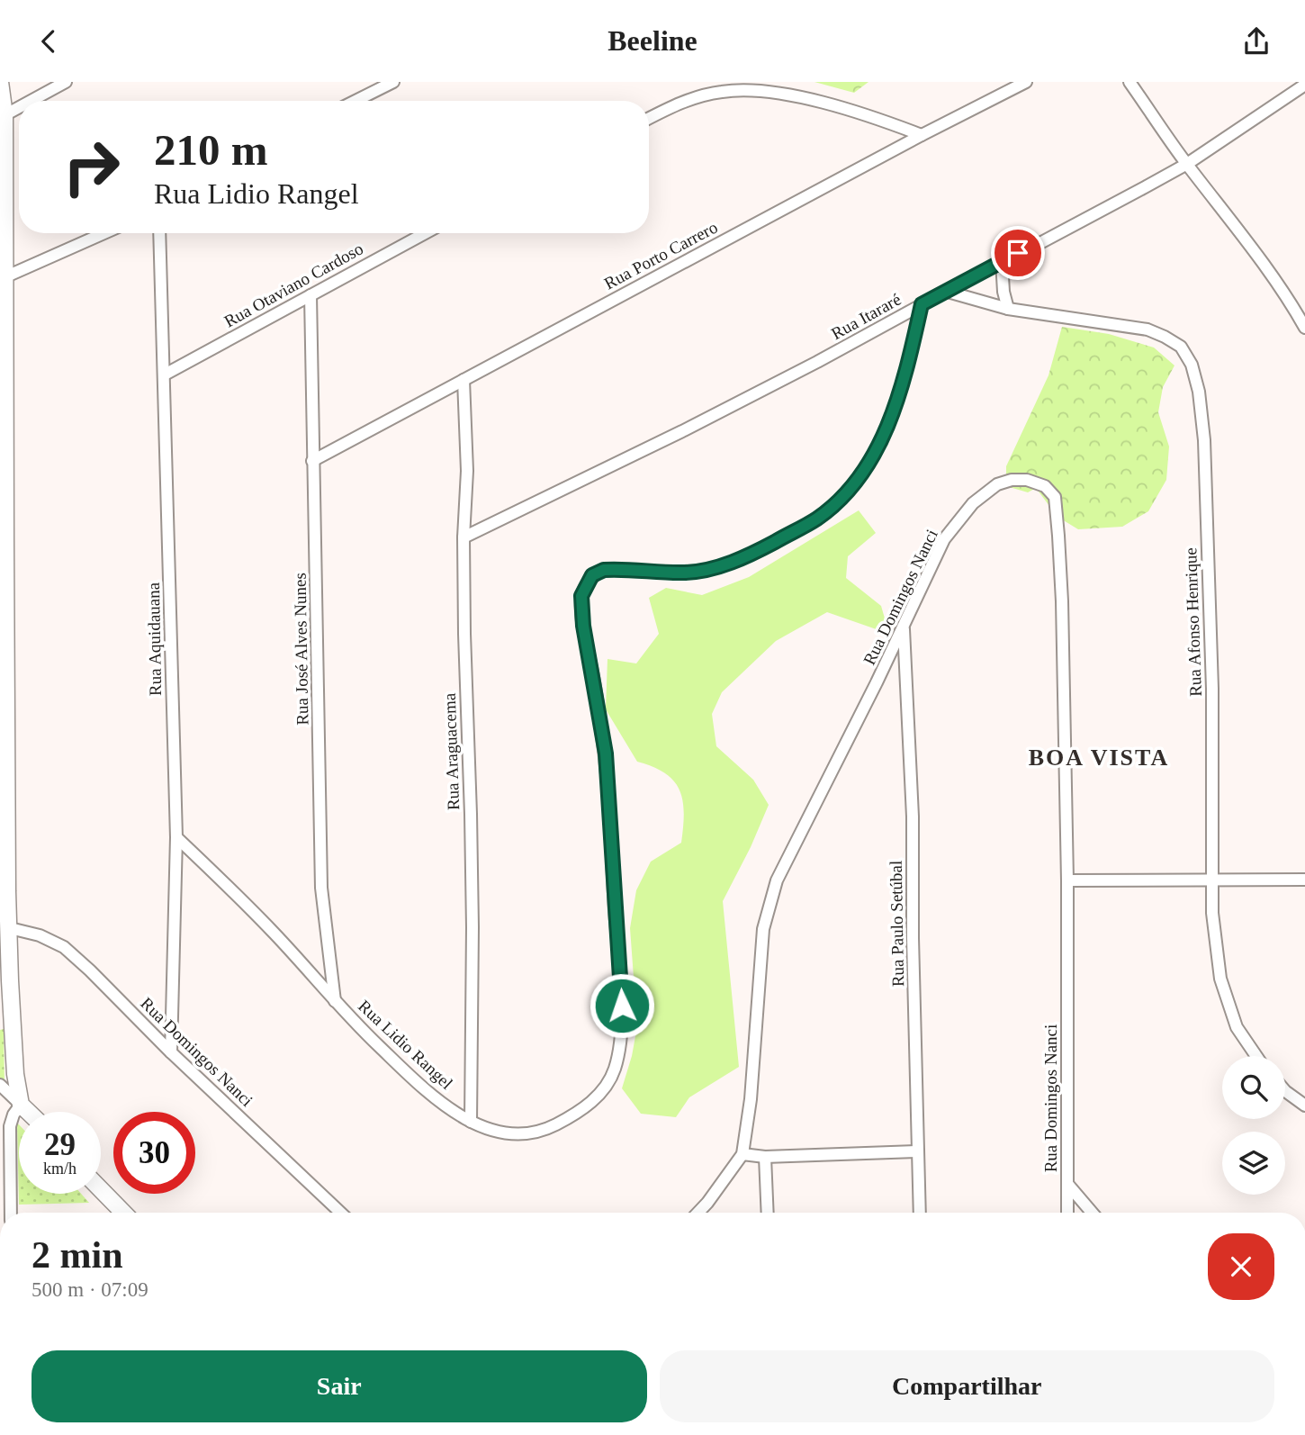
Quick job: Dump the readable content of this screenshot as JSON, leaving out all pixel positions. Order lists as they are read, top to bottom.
{
  "streets": {
    "street": [
      "Rua Porto Carrero",
      "Rua Otaviano Cardoso",
      "Rua Itararé",
      "Rua Domingos Nanci",
      "Rua Afonso Henrique",
      "Rua Aquidauana",
      "Rua José Alves Nunes",
      "Rua Araguacema",
      "Rua Paulo Setúbal",
      "Rua Lidio Rangel"
    ]
  },
  "crossings": [
    ["Rua Porto Carrero", "Rua José Alves Nunes"],
    ["Rua Porto Carrero", "Rua Araguacema"],
    ["Rua Otaviano Cardoso", "Rua Aquidauana"],
    ["Rua Otaviano Cardoso", "Rua José Alves Nunes"],
    ["Rua Itararé", "Rua Afonso Henrique"],
    ["Rua Itararé", "Rua Araguacema"],
    ["Rua Itararé", "Rua Lidio Rangel"],
    ["Rua Domingos Nanci", "Rua Aquidauana"],
    ["Rua Domingos Nanci", "Rua Paulo Setúbal"],
    ["Rua Aquidauana", "Rua Lidio Rangel"],
    ["Rua José Alves Nunes", "Rua Lidio Rangel"],
    ["Rua Araguacema", "Rua Lidio Rangel"]
  ],
  "districts": ["BOA VISTA"],
  "page": {
    "header": "Beeline",
    "turn": ["210 m", "Rua Lidio Rangel"],
    "speed": "29 km/h",
    "limit": "30",
    "heading": ["2 min", "500 m · 07:09"],
    "buttons": ["Sair", "Compartilhar"]
  }
}
